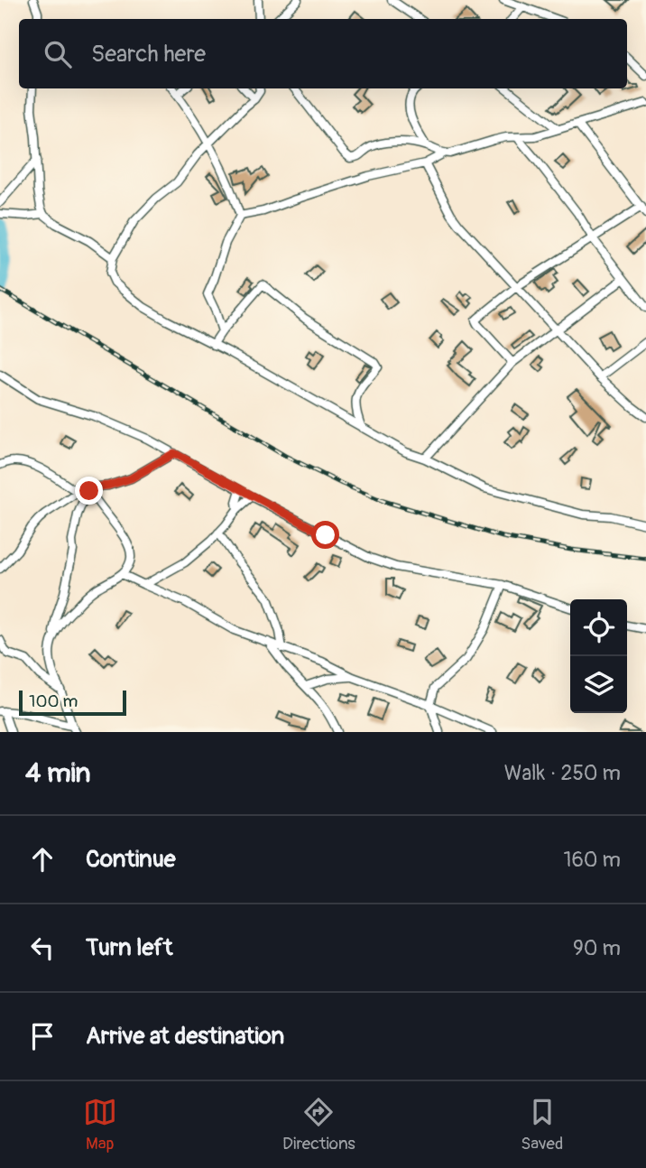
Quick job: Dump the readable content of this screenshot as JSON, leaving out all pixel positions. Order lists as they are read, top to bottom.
{
  "scale_bar": "100 m",
  "page": {
    "search": "Search here",
    "scale": "100 m",
    "heading": ["4 min", "Walk · 250 m"],
    "list": [
      ["Continue", "160 m"],
      ["Turn left", "90 m"],
      "Arrive at destination"
    ],
    "nav": ["Map", "Directions", "Saved"]
  }
}
